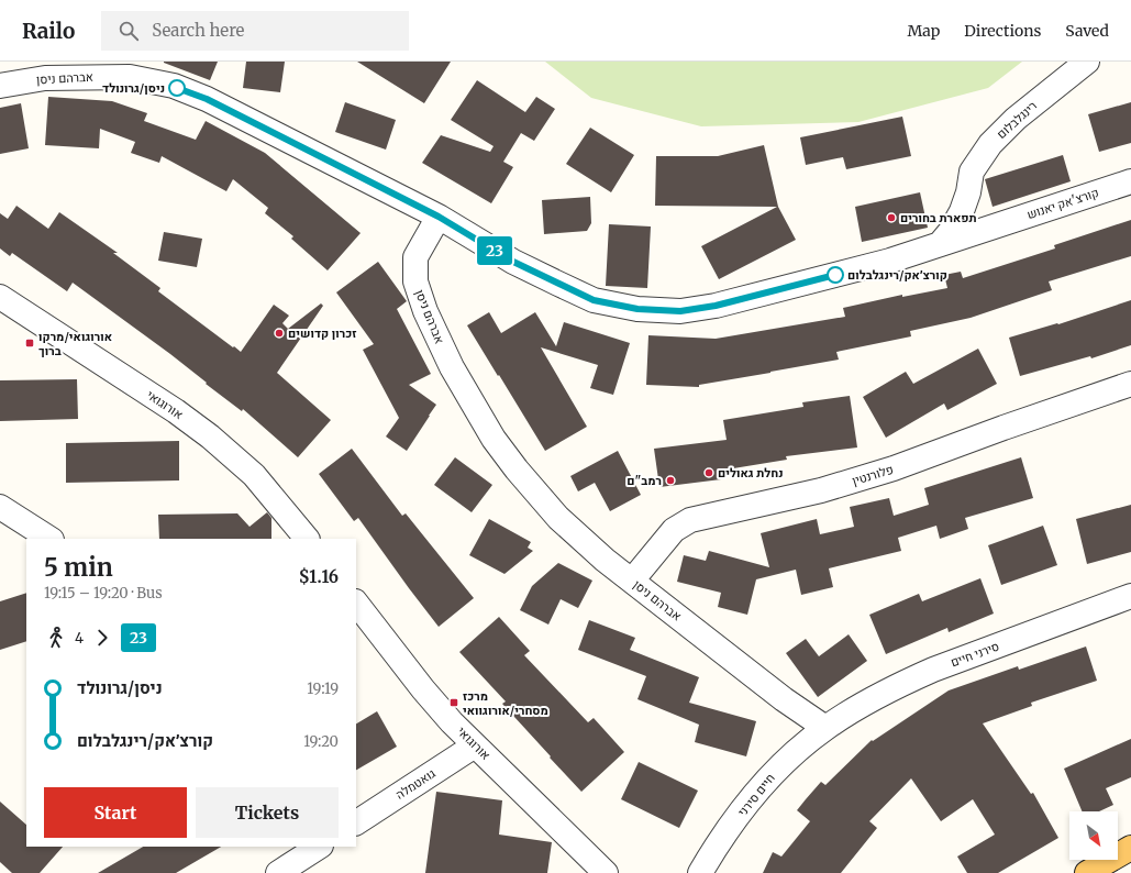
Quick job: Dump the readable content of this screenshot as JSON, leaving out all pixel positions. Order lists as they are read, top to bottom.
{
  "streets": {
    "street": [
      "אברהם ניסן",
      "רינגלבלום",
      "קורצ'אק יאנוש",
      "אורוגואי",
      "פלורנטין",
      "סירני חיים",
      "גואטמלה",
      "חיים סירני"
    ]
  },
  "crossings": [
    ["אברהם ניסן", "קורצ'אק יאנוש"],
    ["אברהם ניסן", "פלורנטין"],
    ["אברהם ניסן", "סירני חיים"],
    ["אברהם ניסן", "חיים סירני"],
    ["רינגלבלום", "קורצ'אק יאנוש"],
    ["אורוגואי", "גואטמלה"],
    ["סירני חיים", "חיים סירני"]
  ],
  "places": {
    "other": [
      "ניסן/גרונולד",
      "תפארת בחורים",
      "קורצ׳אק/רינגלבלום",
      "זכרון קדושים",
      "נחלת גאולים",
      "רמב\"ם"
    ],
    "transit": ["אורוגואי/מרקו ברוך", "מרכז מסחרי/אורוגוואי"]
  },
  "lines": ["bus line 23"],
  "north": "bottom right",
  "page": {
    "header": "Railo",
    "search": "Search here",
    "nav": ["Map", "Directions", "Saved"],
    "on_map": "23",
    "heading": ["5 min", "19:15 – 19:20 · Bus", "$1.16"],
    "legs": ["4", "23"],
    "list": [
      {
        "name": "ניסן/גרונולד",
        "value": "19:19"
      },
      {
        "name": "קורצ׳אק/רינגלבלום",
        "value": "19:20"
      }
    ],
    "buttons": ["Start", "Tickets"]
  }
}
